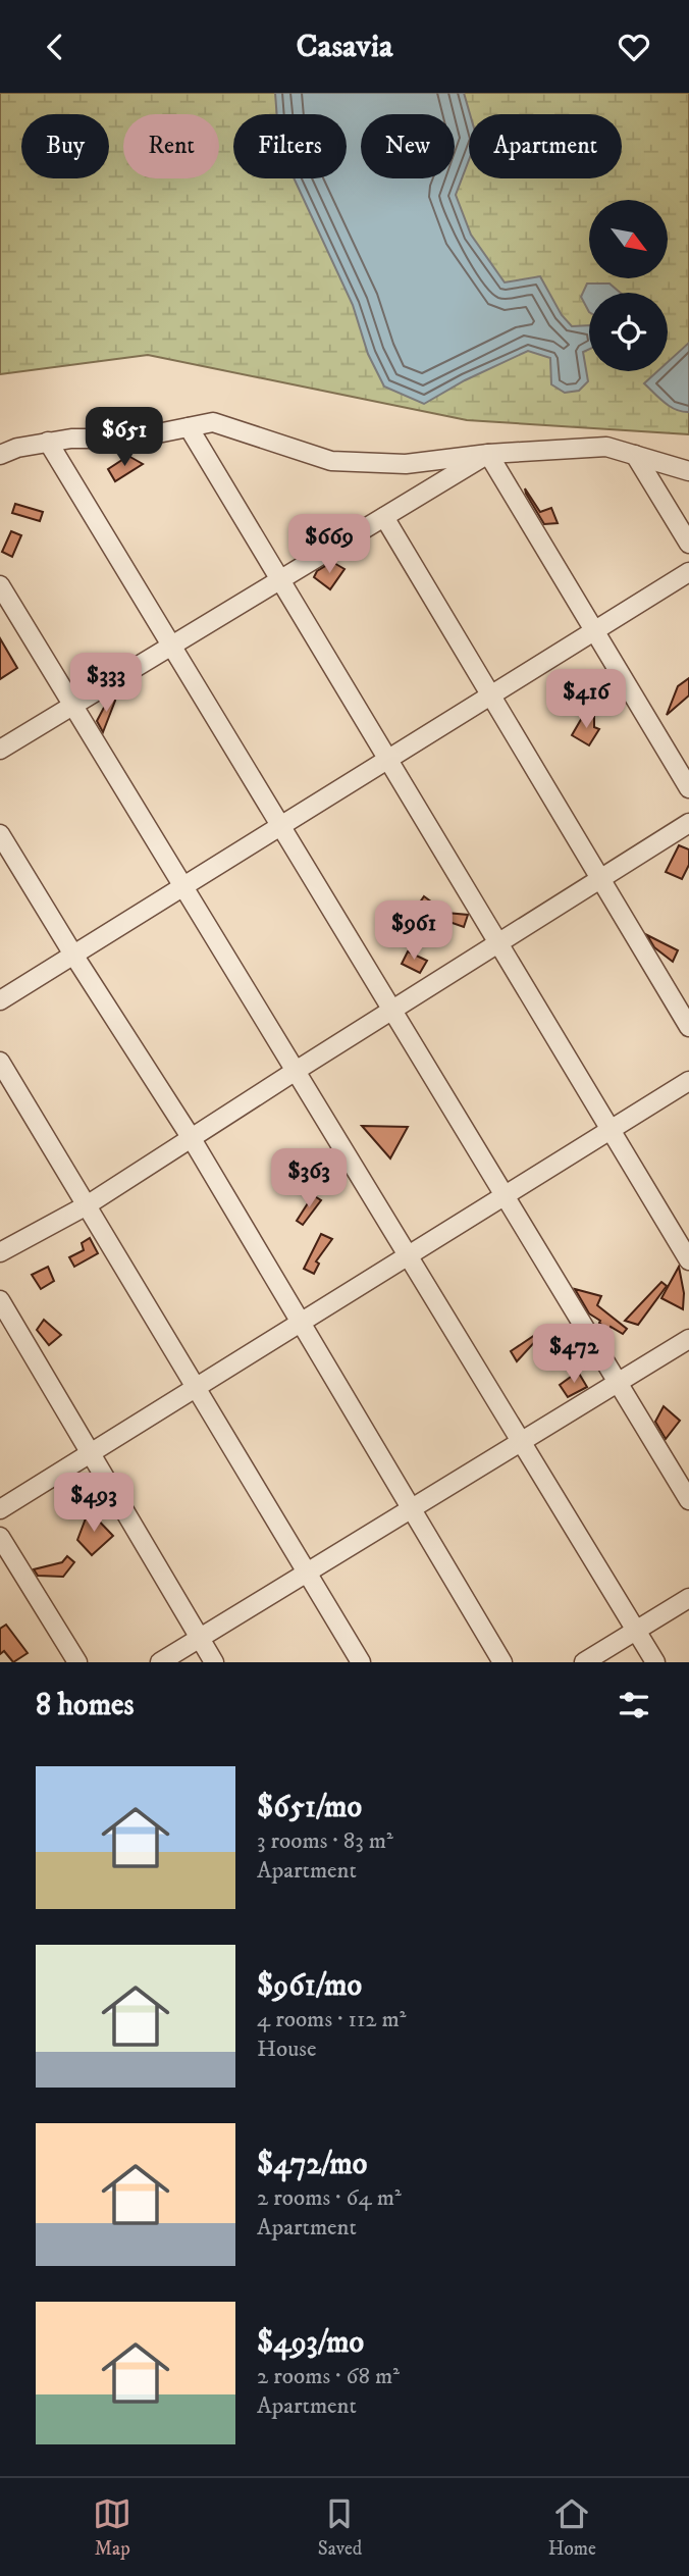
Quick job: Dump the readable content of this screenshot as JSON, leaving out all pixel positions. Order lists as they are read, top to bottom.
{
  "north": "bottom right",
  "page": {
    "header": "Casavia",
    "chip": [
      "Buy",
      "Rent",
      "Filters",
      "New",
      "Apartment"
    ],
    "price": [
      "$651",
      "$669",
      "$333",
      "$416",
      "$961",
      "$363",
      "$472",
      "$493"
    ],
    "heading": "8 homes",
    "list": [
      {
        "name": "$651/mo",
        "note": "3 rooms · 83 m² · Apartment"
      },
      {
        "name": "$961/mo",
        "note": "4 rooms · 112 m² · House"
      },
      {
        "name": "$472/mo",
        "note": "2 rooms · 64 m² · Apartment"
      },
      {
        "name": "$493/mo",
        "note": "2 rooms · 68 m² · Apartment"
      }
    ],
    "tabs": ["Map", "Saved", "Home"]
  }
}
